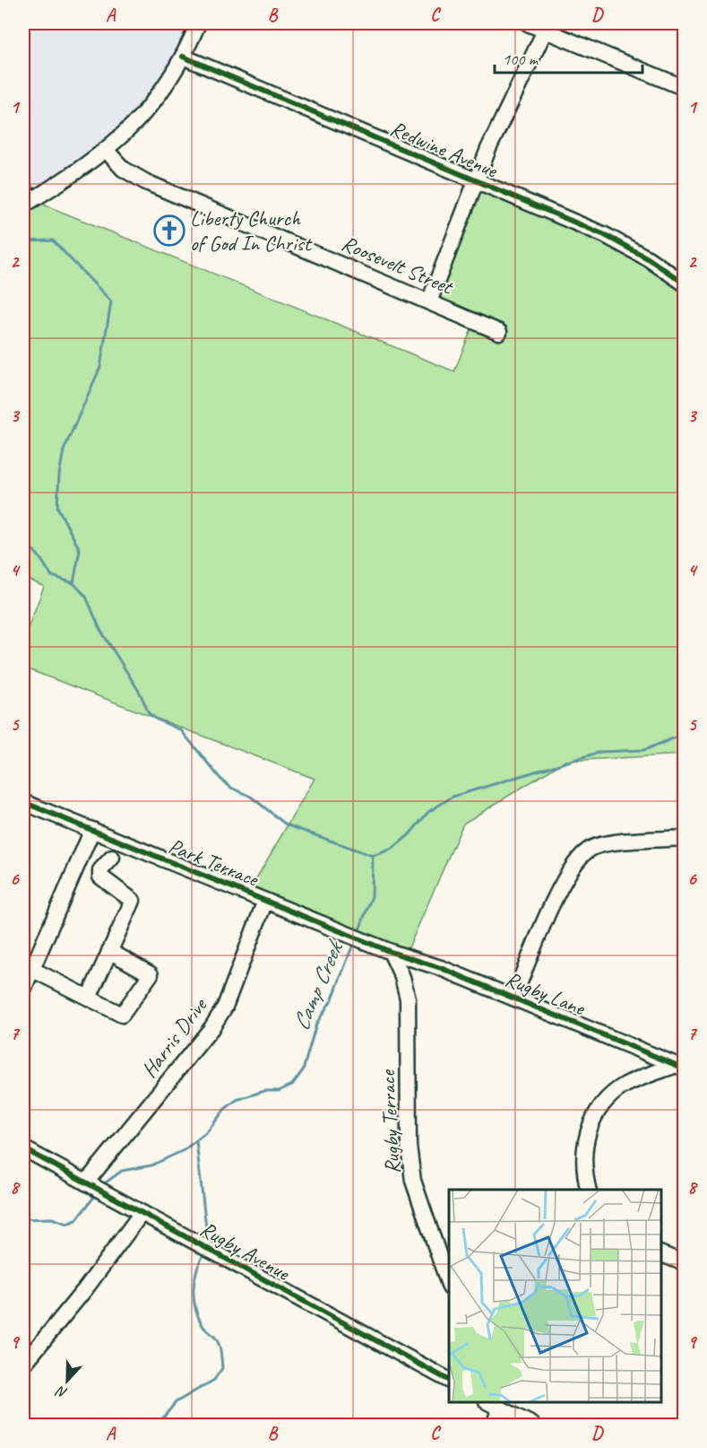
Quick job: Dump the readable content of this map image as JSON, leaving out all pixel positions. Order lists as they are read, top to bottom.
{
  "streets": {
    "street": [
      "Redwine Avenue",
      "Roosevelt Street",
      "Park Terrace",
      "Rugby Lane",
      "Harris Drive",
      "Rugby Terrace",
      "Rugby Avenue"
    ]
  },
  "crossings": [
    ["Park Terrace", "Rugby Lane"],
    ["Park Terrace", "Harris Drive"],
    ["Park Terrace", "Rugby Terrace"],
    ["Rugby Lane", "Rugby Terrace"],
    ["Harris Drive", "Rugby Avenue"]
  ],
  "water": ["Camp Creek"],
  "places": {
    "church": ["Liberty Church of God In Christ"]
  },
  "scale_bar": "100 m",
  "north": "bottom",
  "grid": {
    "columns": [
      "A",
      "B",
      "C",
      "D"
    ],
    "rows": [
      "1",
      "2",
      "3",
      "4",
      "5",
      "6",
      "7",
      "8",
      "9"
    ]
  }
}
